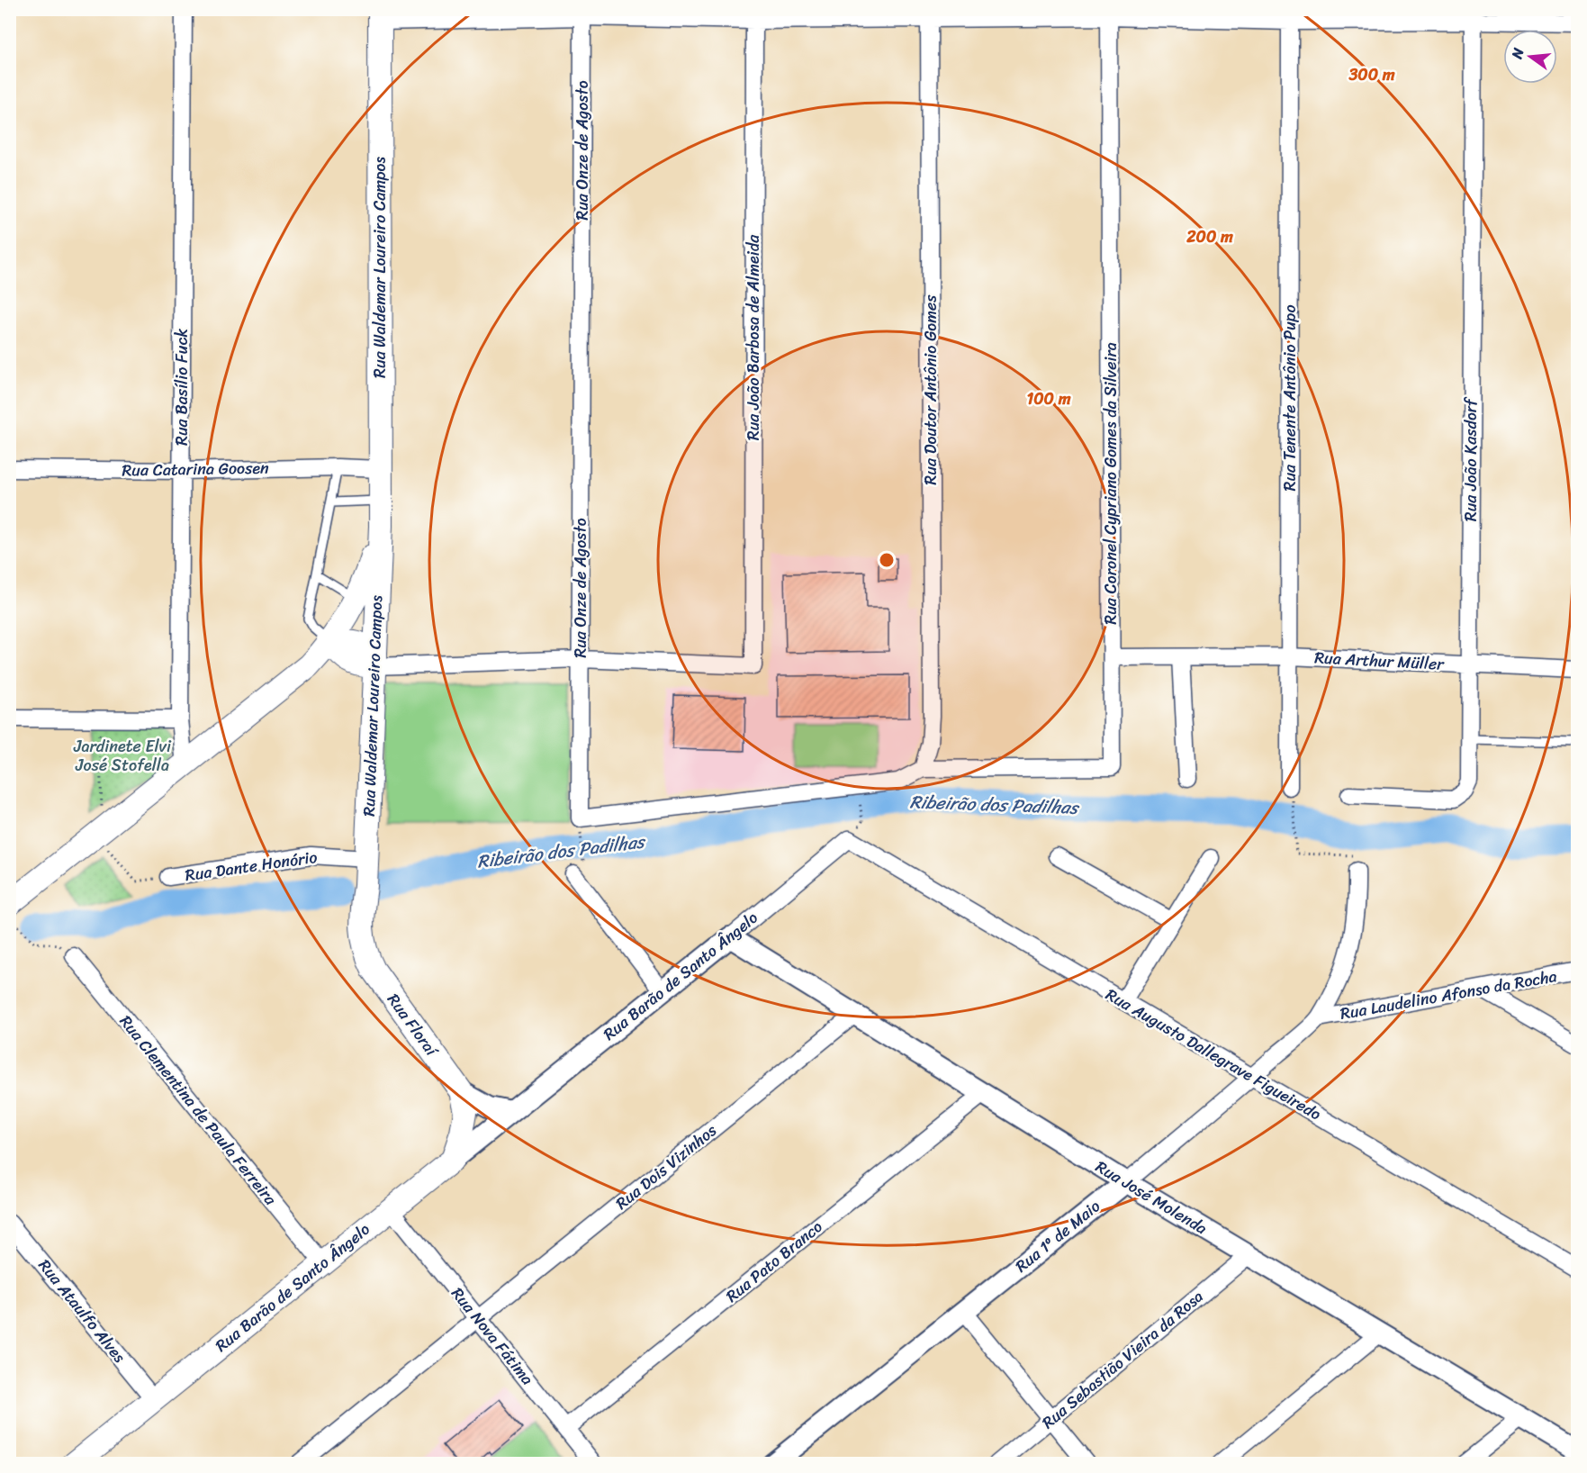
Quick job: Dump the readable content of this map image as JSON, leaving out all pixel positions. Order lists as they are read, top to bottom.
{
  "streets": {
    "main road": ["Rua Waldemar Loureiro Campos", "Rua Barão de Santo Ângelo", "Rua Floraí"],
    "street": [
      "Rua Onze de Agosto",
      "Rua João Barbosa de Almeida",
      "Rua Basílio Fuck",
      "Rua Doutor Antônio Gomes",
      "Rua Tenente Antônio Pupo",
      "Rua João Kasdorf",
      "Rua Catarina Goosen",
      "Rua Coronel Cypriano Gomes da Silveira",
      "Rua Arthur Müller",
      "Rua Dante Honório",
      "Rua Laudelino Afonso da Rocha",
      "Rua Augusto Dallegrave Figueiredo",
      "Rua Clementina de Paula Ferreira",
      "Rua Dois Vizinhos",
      "Rua José Molenda",
      "Rua 1º de Maio",
      "Rua Pato Branco",
      "Rua Ataulfo Alves",
      "Rua Nova Fátima",
      "Rua Sebastião Vieira da Rosa"
    ]
  },
  "crossings": [
    ["Rua Onze de Agosto", "Rua João Barbosa de Almeida"],
    ["Rua Onze de Agosto", "Rua Doutor Antônio Gomes"],
    ["Rua Onze de Agosto", "Rua Coronel Cypriano Gomes da Silveira"],
    ["Rua Waldemar Loureiro Campos", "Rua Basílio Fuck"],
    ["Rua Waldemar Loureiro Campos", "Rua Catarina Goosen"],
    ["Rua Waldemar Loureiro Campos", "Rua Dante Honório"],
    ["Rua Waldemar Loureiro Campos", "Rua Floraí"],
    ["Rua Basílio Fuck", "Rua Catarina Goosen"],
    ["Rua Doutor Antônio Gomes", "Rua Coronel Cypriano Gomes da Silveira"],
    ["Rua Tenente Antônio Pupo", "Rua Arthur Müller"],
    ["Rua João Kasdorf", "Rua Arthur Müller"],
    ["Rua Coronel Cypriano Gomes da Silveira", "Rua Arthur Müller"],
    ["Rua Barão de Santo Ângelo", "Rua Floraí"],
    ["Rua Barão de Santo Ângelo", "Rua Augusto Dallegrave Figueiredo"],
    ["Rua Barão de Santo Ângelo", "Rua Clementina de Paula Ferreira"],
    ["Rua Barão de Santo Ângelo", "Rua José Molenda"],
    ["Rua Barão de Santo Ângelo", "Rua Ataulfo Alves"],
    ["Rua Barão de Santo Ângelo", "Rua Nova Fátima"],
    ["Rua Laudelino Afonso da Rocha", "Rua 1º de Maio"],
    ["Rua Augusto Dallegrave Figueiredo", "Rua 1º de Maio"],
    ["Rua Dois Vizinhos", "Rua José Molenda"],
    ["Rua Dois Vizinhos", "Rua Nova Fátima"],
    ["Rua José Molenda", "Rua 1º de Maio"],
    ["Rua José Molenda", "Rua Pato Branco"],
    ["Rua José Molenda", "Rua Sebastião Vieira da Rosa"],
    ["Rua Pato Branco", "Rua Nova Fátima"]
  ],
  "water": ["Ribeirão dos Padilhas"],
  "parks": ["Jardinete Elvi José Stofella"],
  "north": "left",
  "rings": ["300 m", "200 m", "100 m"]
}
